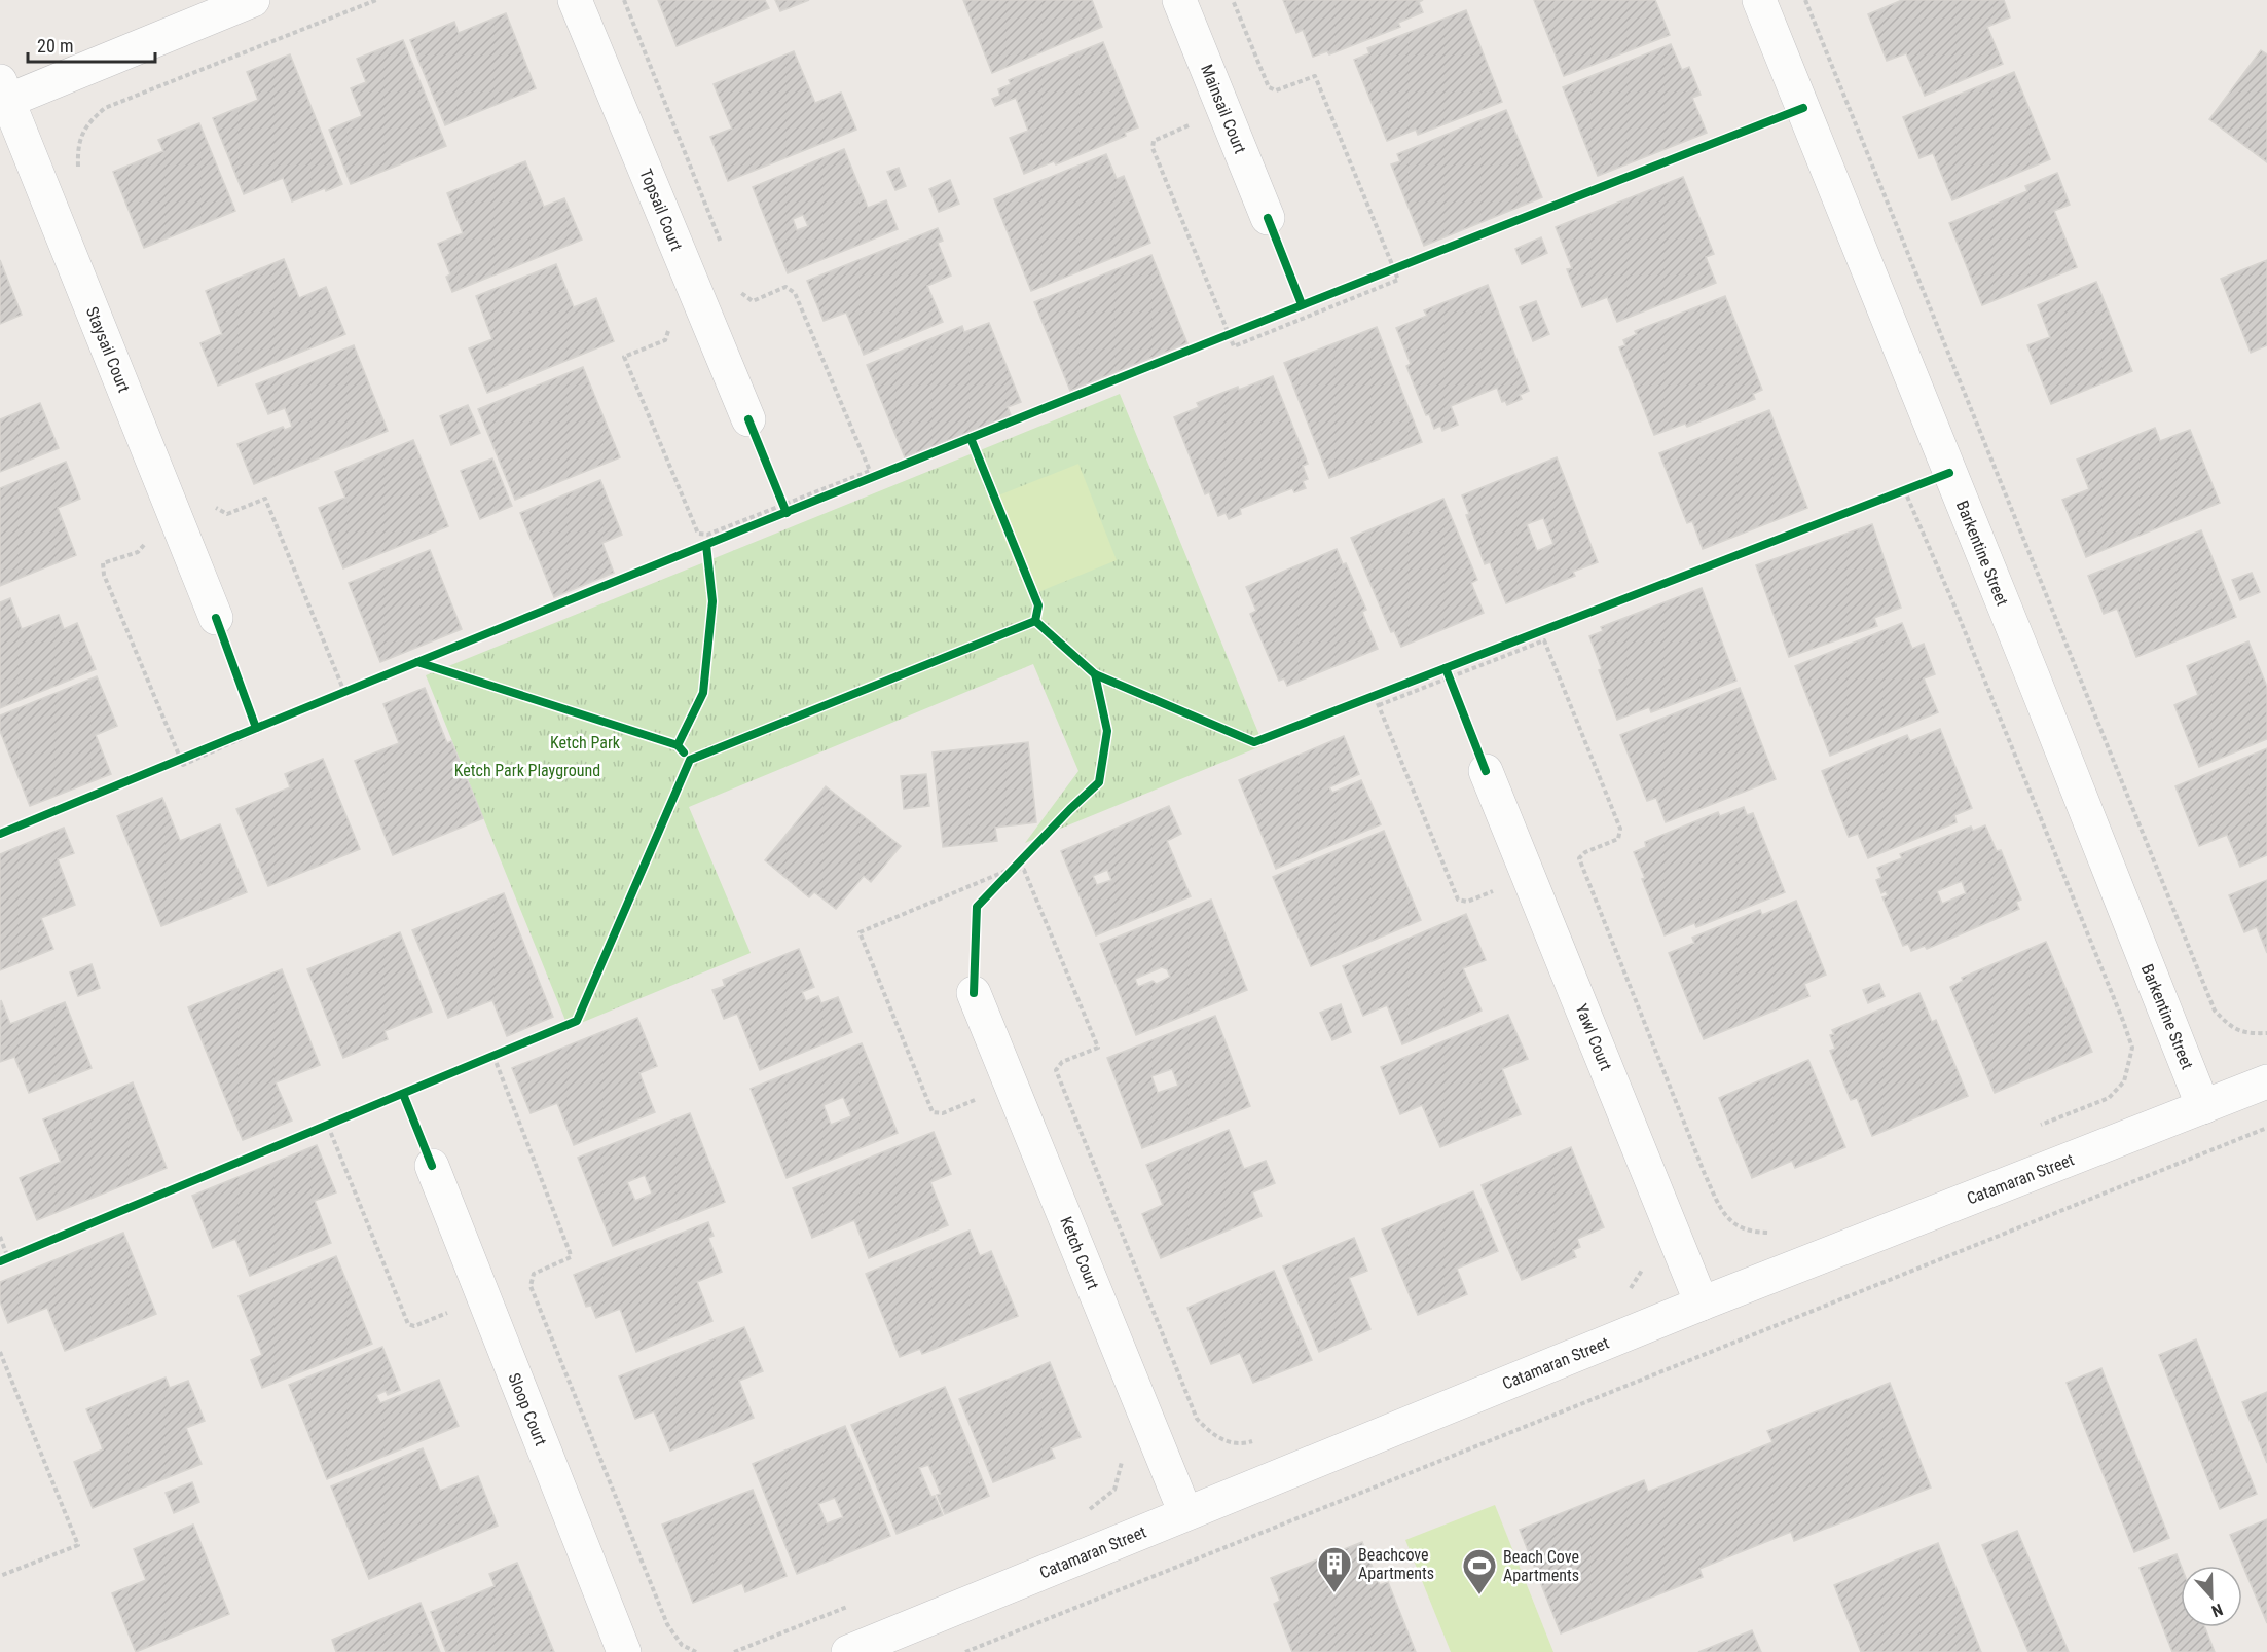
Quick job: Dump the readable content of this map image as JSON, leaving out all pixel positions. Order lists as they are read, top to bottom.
{
  "streets": {
    "street": [
      "Mainsail Court",
      "Topsail Court",
      "Staysail Court",
      "Barkentine Street",
      "Yawl Court",
      "Catamaran Street",
      "Ketch Court",
      "Sloop Court"
    ]
  },
  "crossings": [
    ["Barkentine Street", "Catamaran Street"],
    ["Yawl Court", "Catamaran Street"],
    ["Catamaran Street", "Ketch Court"]
  ],
  "parks": ["Ketch Park", "Ketch Park Playground"],
  "places": {
    "building": ["Beachcove Apartments"],
    "sports": ["Beach Cove Apartments"]
  },
  "scale_bar": "20 m",
  "north": "bottom"
}
